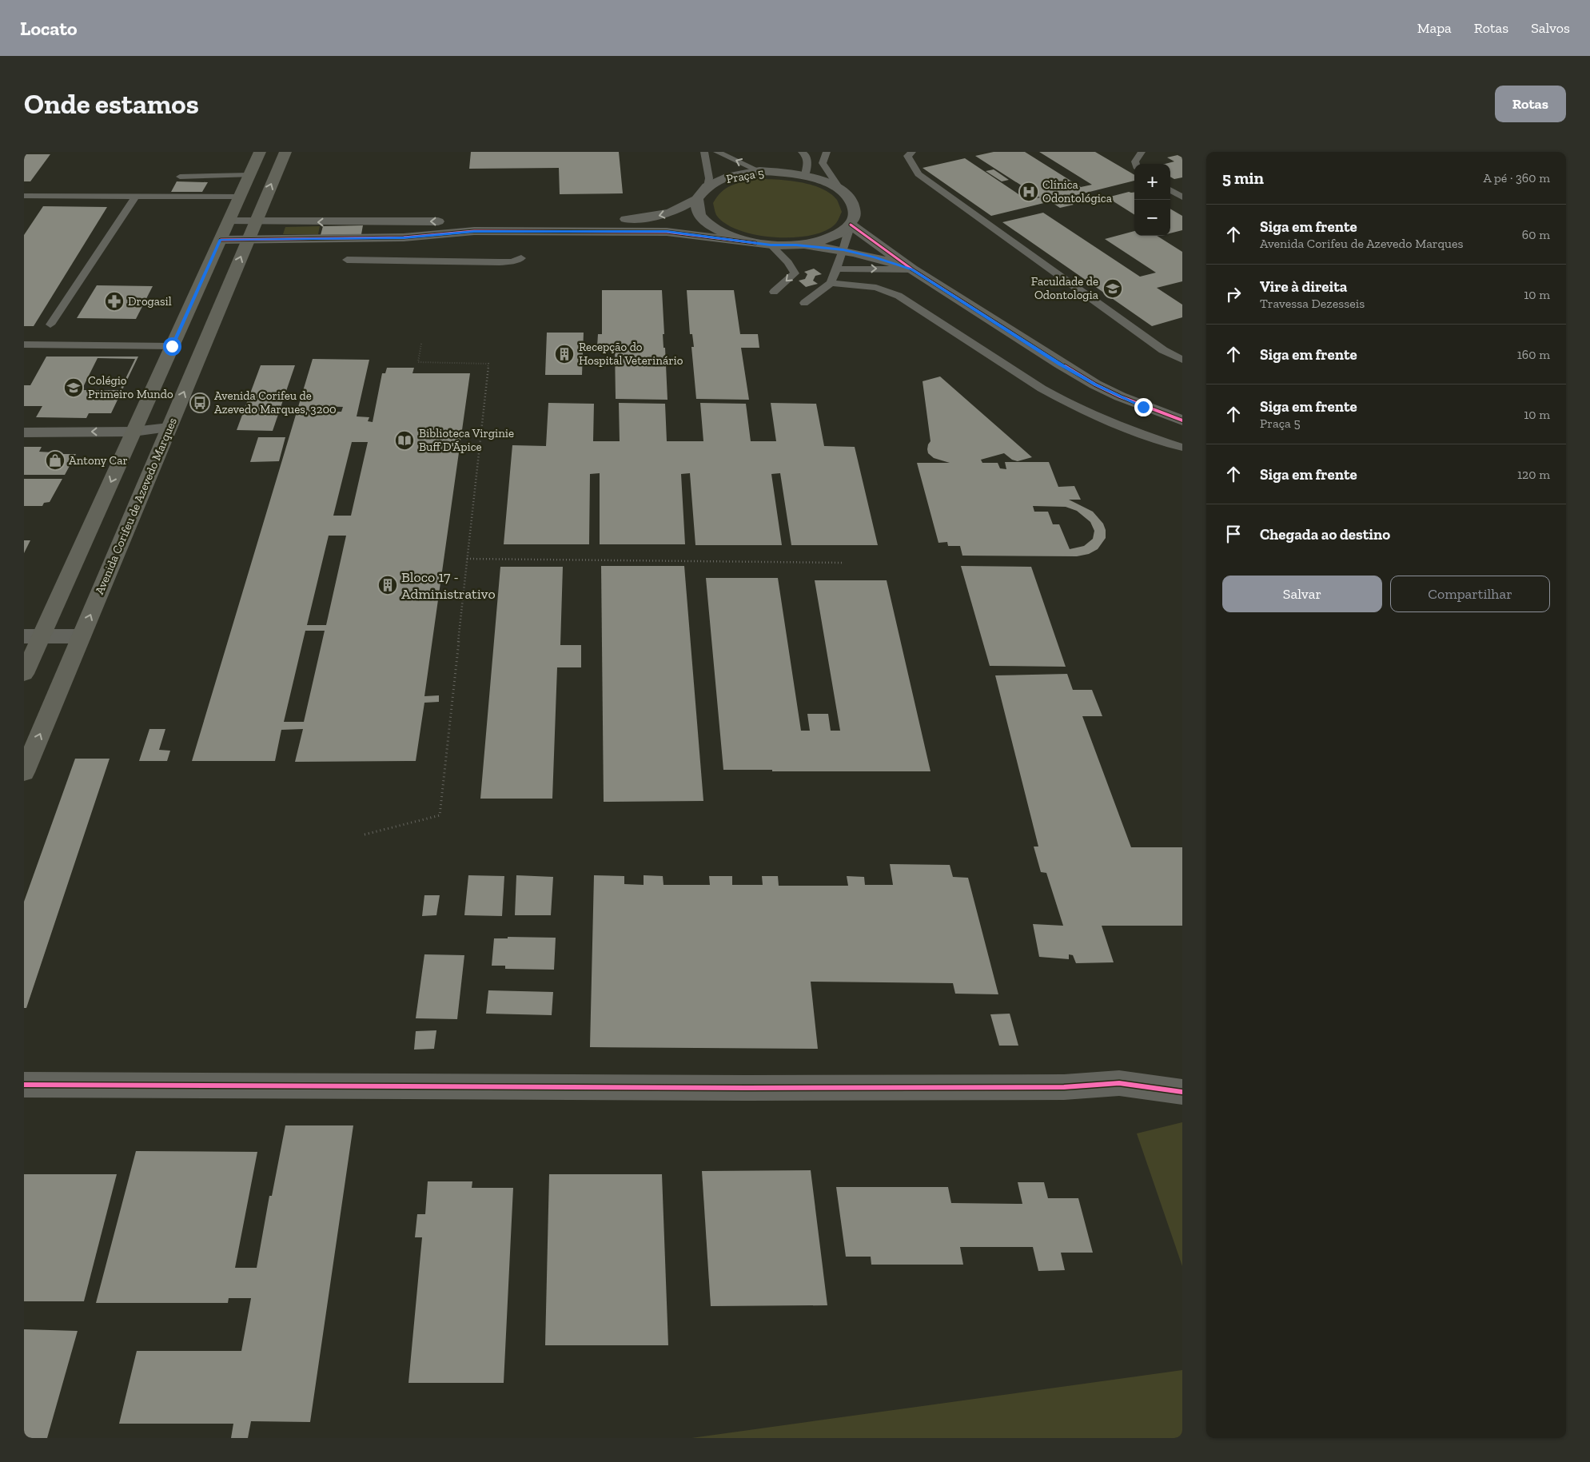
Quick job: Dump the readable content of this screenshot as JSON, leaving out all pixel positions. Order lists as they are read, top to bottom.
{
  "streets": {
    "main road": ["Avenida Corifeu de Azevedo Marques"],
    "street": ["Praça 5"]
  },
  "places": {
    "hospital": ["Clínica Odontológica"],
    "school or university": ["Faculdade de Odontologia", "Colégio Primeiro Mundo"],
    "pharmacy": ["Drogasil"],
    "building": ["Recepção do Hospital Veterinário", "Bloco 17 - Administrativo"],
    "bus stop": ["Avenida Corifeu de Azevedo Marques, 3200"],
    "library": ["Biblioteca Virginie Buff D'Ápice"],
    "shop": ["Antony Car"]
  },
  "page": {
    "header": "Locato",
    "nav": ["Mapa", "Rotas", "Salvos"],
    "buttons": [
      "Rotas",
      ["Salvar", "Compartilhar"]
    ],
    "title": "Onde estamos",
    "heading": ["5 min", "A pé · 360 m"],
    "map_buttons": ["+", "−"],
    "list": [
      ["Siga em frente", "Avenida Corifeu de Azevedo Marques", "60 m"],
      ["Vire à direita", "Travessa Dezesseis", "10 m"],
      ["Siga em frente", "160 m"],
      ["Siga em frente", "Praça 5", "10 m"],
      ["Siga em frente", "120 m"],
      "Chegada ao destino"
    ]
  }
}
